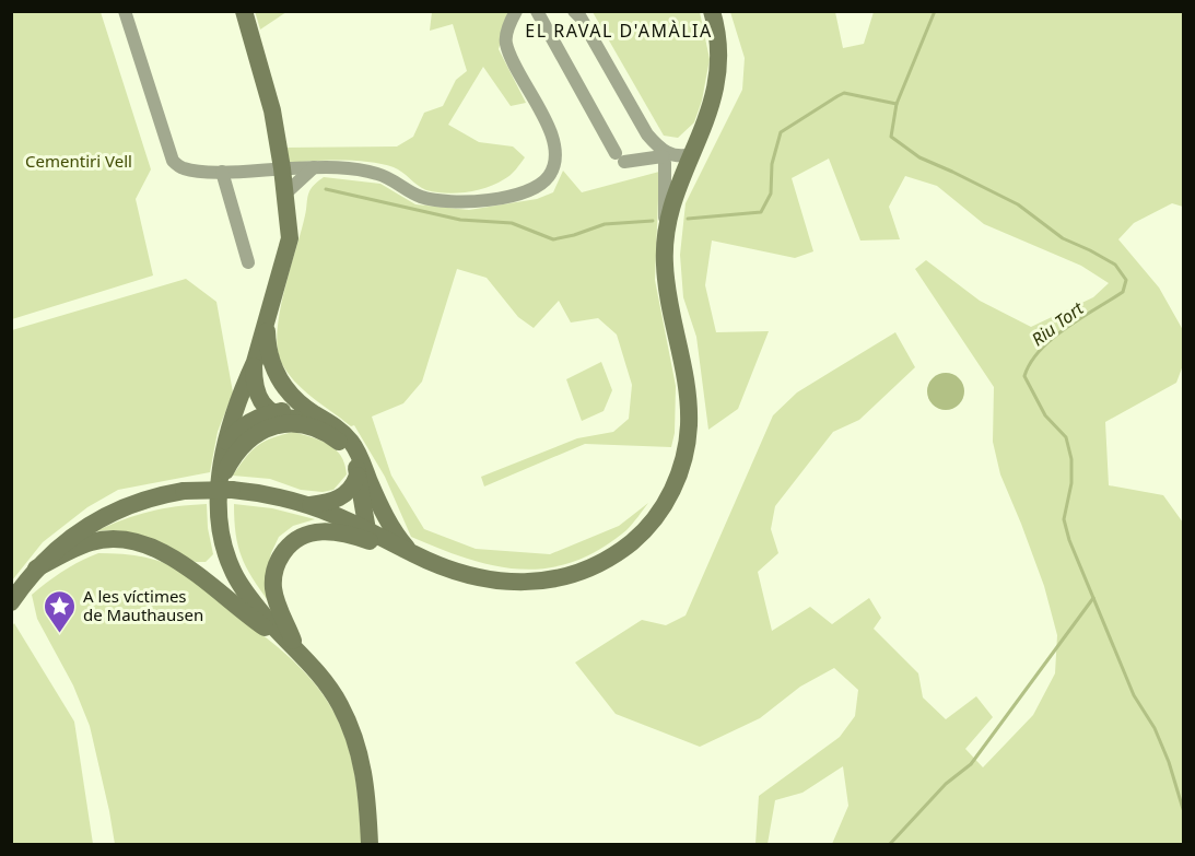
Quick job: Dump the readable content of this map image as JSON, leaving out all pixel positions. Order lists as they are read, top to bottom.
{
  "districts": ["EL RAVAL D'AMÀLIA"],
  "water": ["Riu Tort"],
  "parks": ["Cementiri Vell"],
  "places": {
    "place": ["A les víctimes de Mauthausen"]
  }
}
